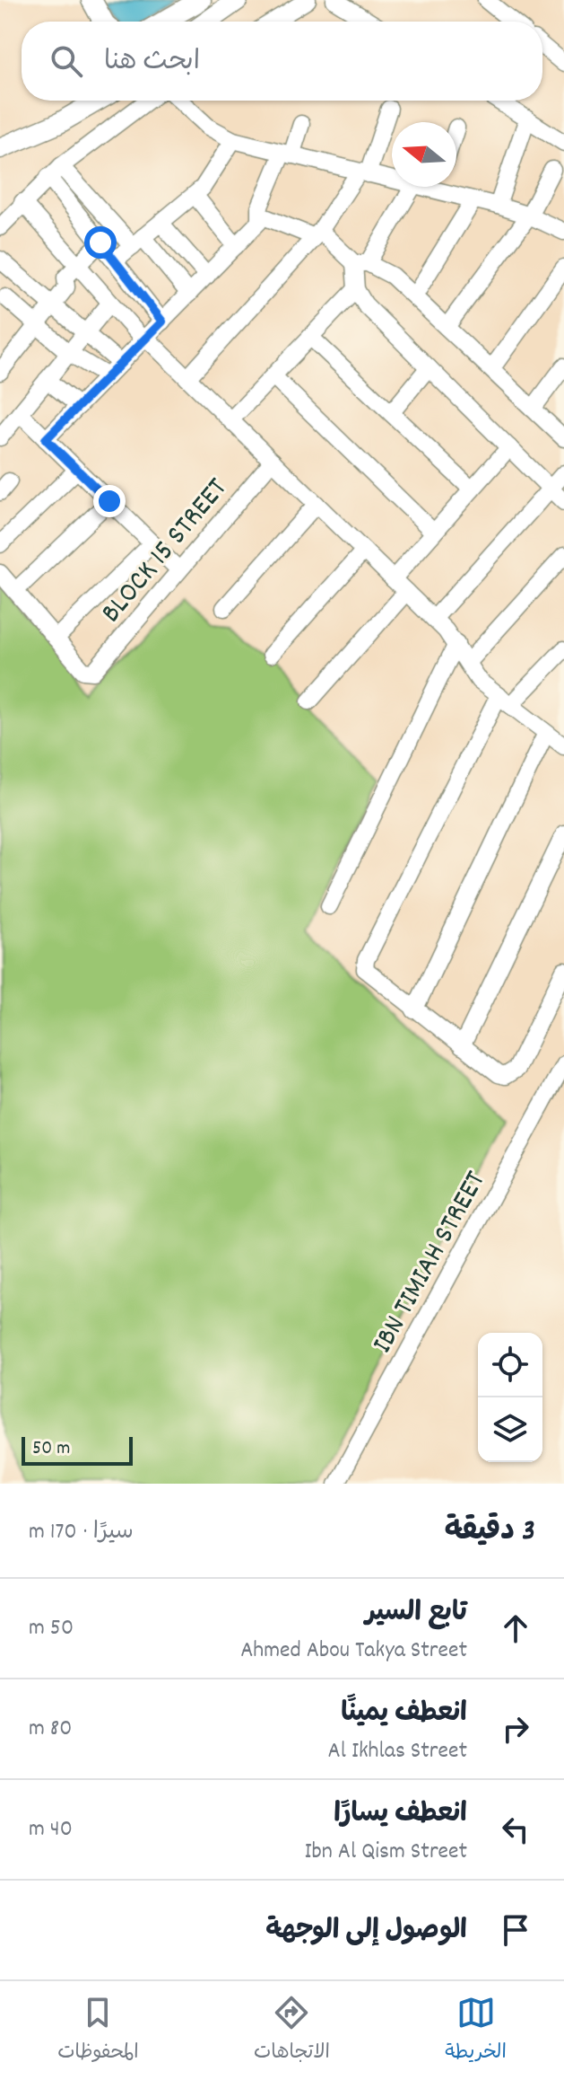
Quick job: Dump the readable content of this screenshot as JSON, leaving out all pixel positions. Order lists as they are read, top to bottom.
{
  "streets": {
    "street": ["BLOCK 15 STREET", "IBN TIMIAH STREET"]
  },
  "scale_bar": "50 m",
  "north": "left",
  "page": {
    "search": "ابحث هنا",
    "scale": "50 m",
    "heading": ["3 دقيقة", "سيرًا · 170 m"],
    "list": [
      ["تابع السير", "Ahmed Abou Takya Street", "50 m"],
      ["انعطف يمينًا", "Al Ikhlas Street", "80 m"],
      ["انعطف يسارًا", "Ibn Al Qism Street", "40 m"],
      "الوصول إلى الوجهة"
    ],
    "nav": ["الخريطة", "الاتجاهات", "المحفوظات"]
  }
}
